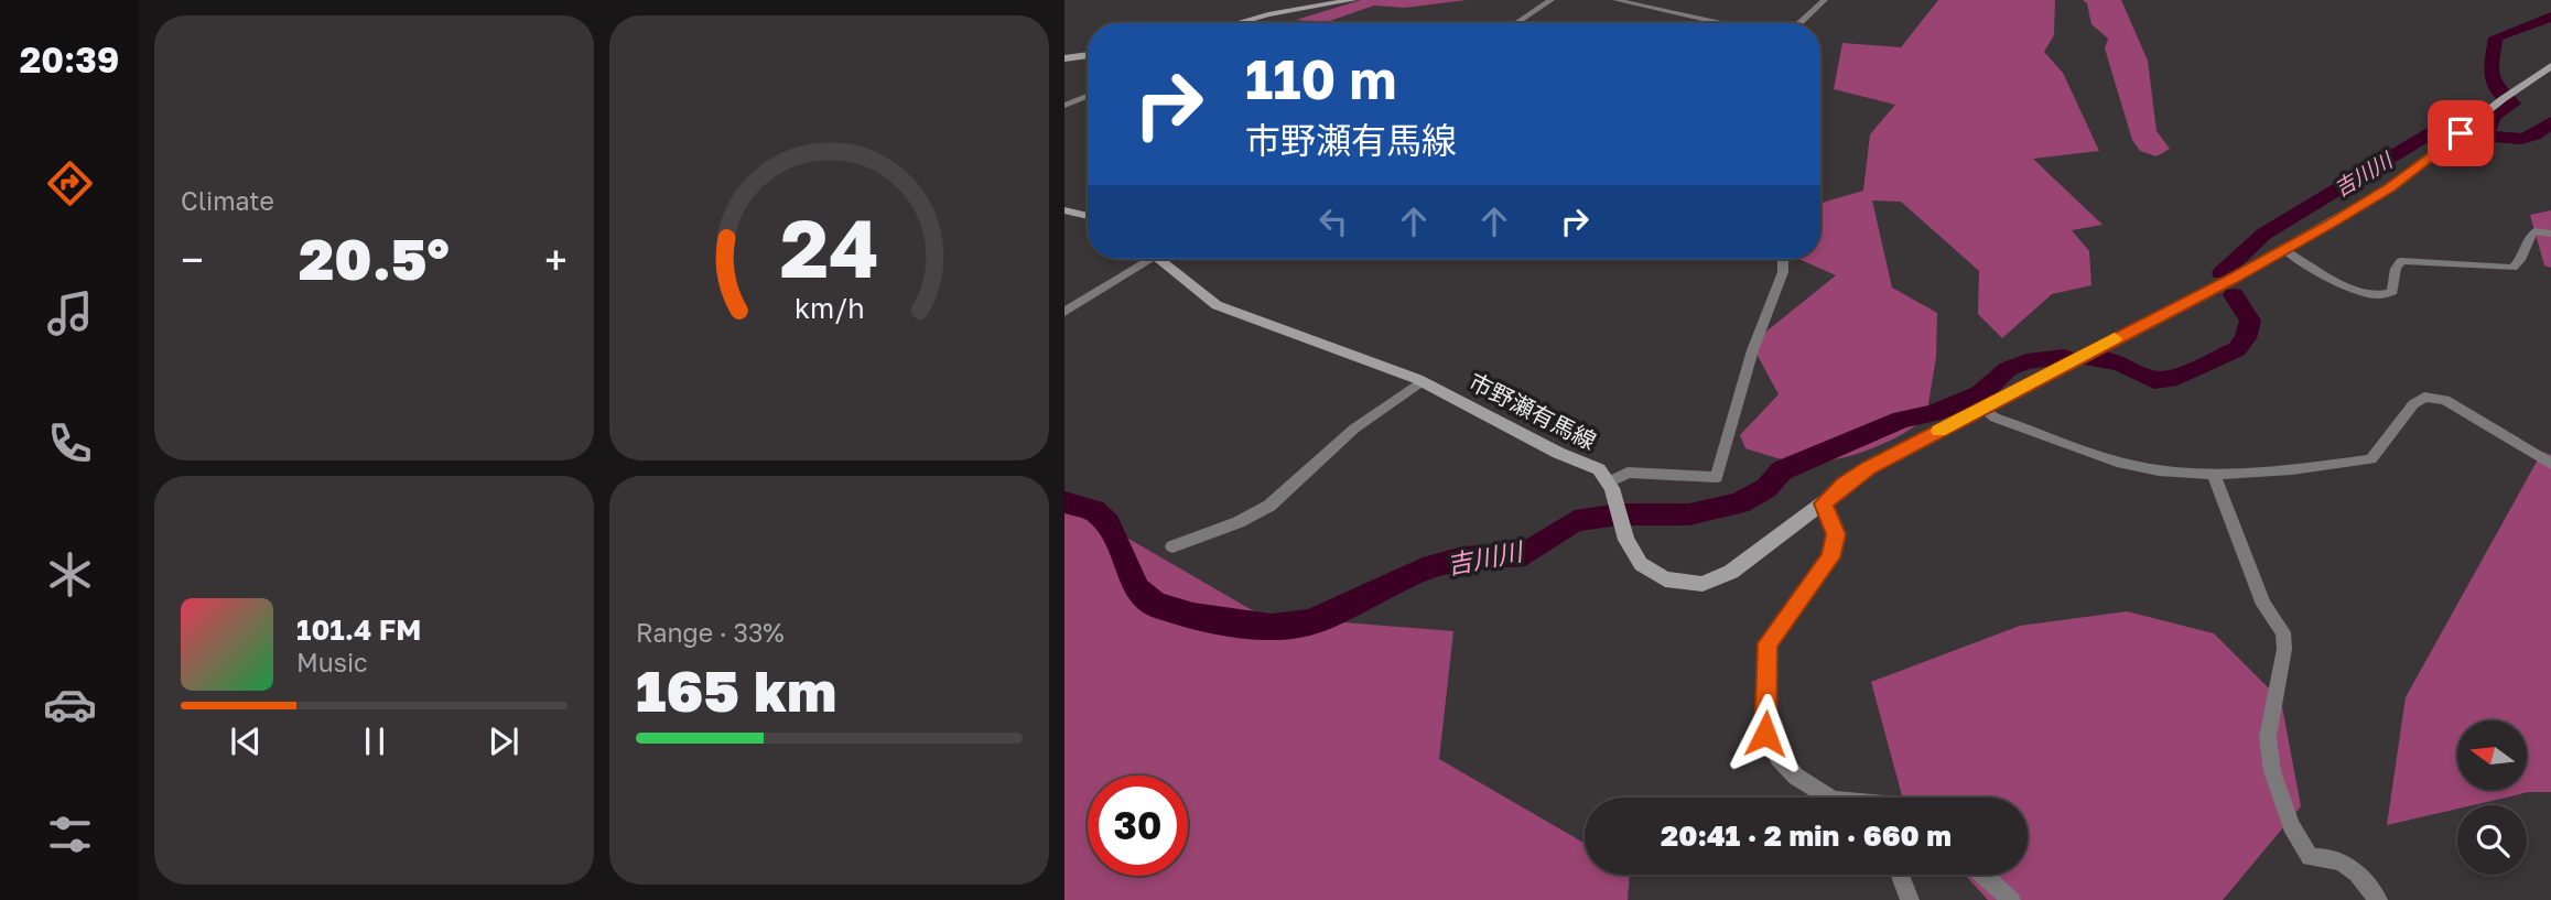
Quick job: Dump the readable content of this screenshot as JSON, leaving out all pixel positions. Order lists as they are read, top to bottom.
{
  "streets": {
    "main road": ["市野瀬有馬線"]
  },
  "water": ["吉川川"],
  "north": "left",
  "page": {
    "tabs": "20:39",
    "tile": [
      "Climate",
      ["Range · 33%", "165 km"]
    ],
    "turn": ["110 m", "市野瀬有馬線"],
    "heat": ["−", "20.5°", "+"],
    "song": ["101.4 FM", "Music"],
    "limit": "30",
    "trip": "20:41 · 2 min · 660 m",
    "gauge": ["24", "km/h"]
  }
}
